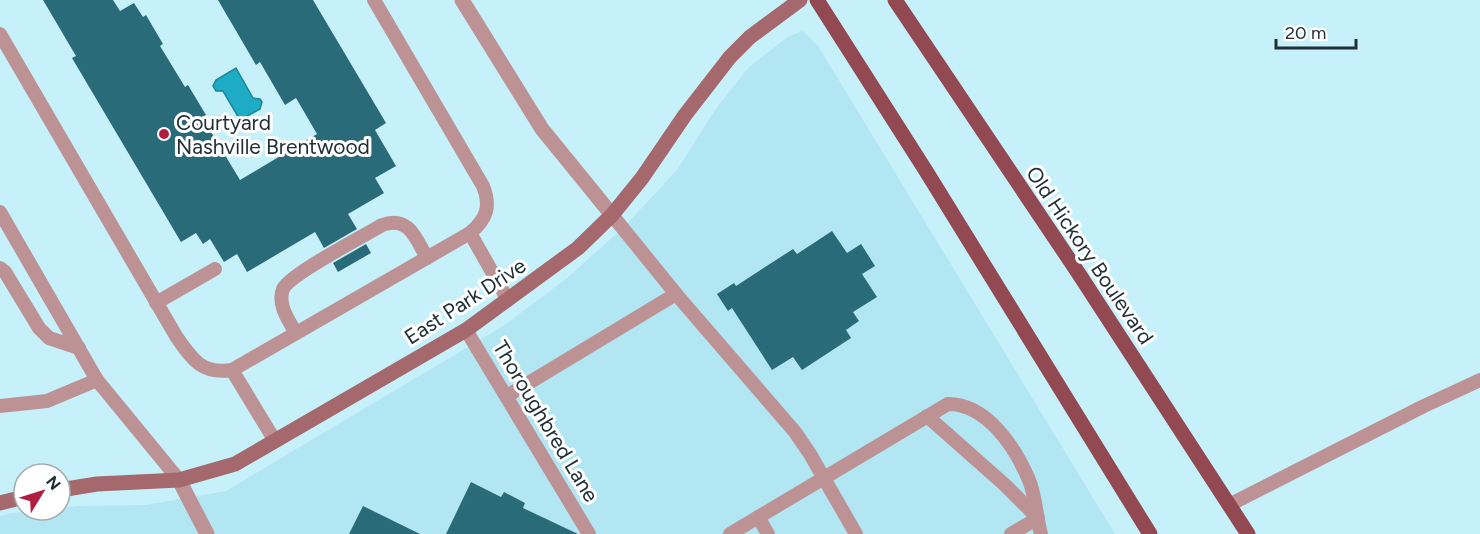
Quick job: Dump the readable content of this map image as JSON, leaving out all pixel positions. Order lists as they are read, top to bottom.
{
  "streets": {
    "main road": ["Old Hickory Boulevard"],
    "street": ["East Park Drive"],
    "lane": ["Thoroughbred Lane"]
  },
  "crossings": [
    ["East Park Drive", "Thoroughbred Lane"]
  ],
  "places": ["Courtyard Nashville Brentwood"],
  "scale_bar": "20 m",
  "north": "top right"
}
